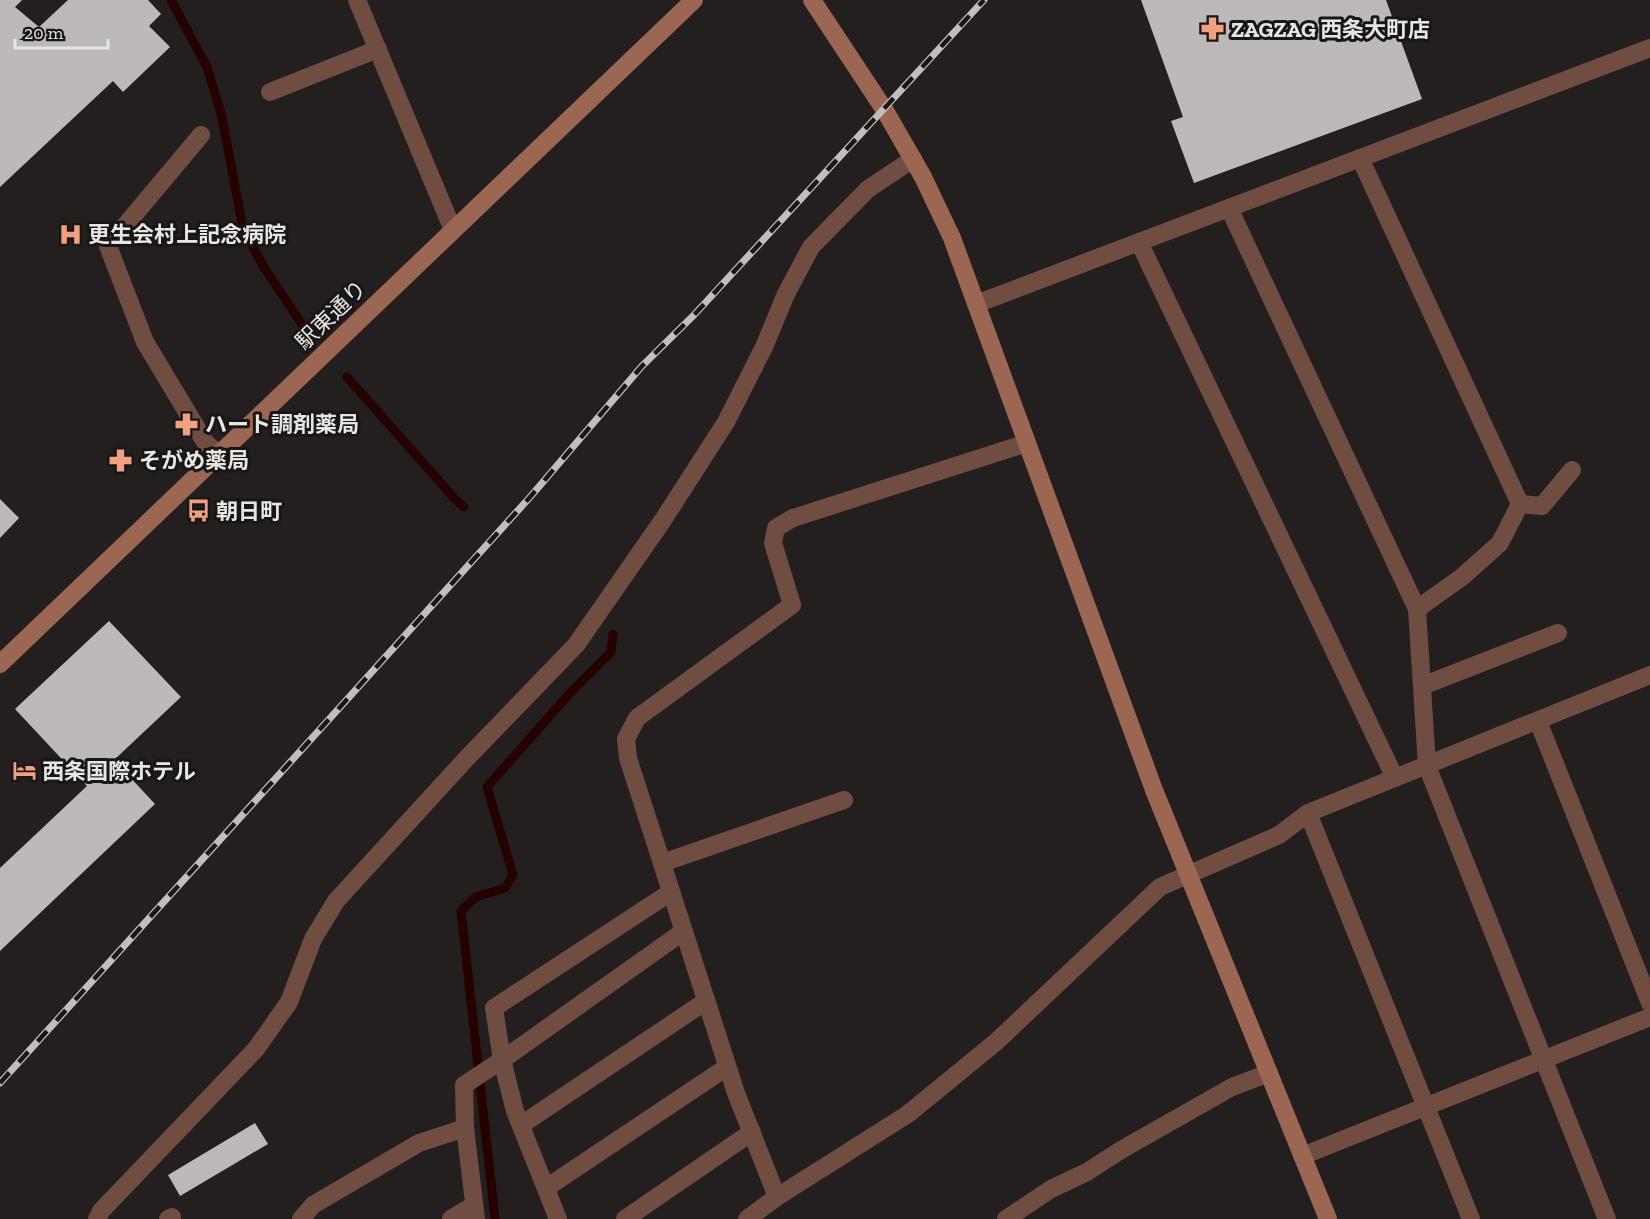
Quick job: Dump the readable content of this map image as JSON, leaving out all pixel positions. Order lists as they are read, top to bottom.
{
  "streets": {
    "street": ["駅東通り"]
  },
  "places": {
    "pharmacy": ["ZAGZAG 西条大町店", "ハート調剤薬局", "そがめ薬局"],
    "hospital": ["更生会村上記念病院"],
    "bus stop": ["朝日町"],
    "hotel": ["西条国際ホテル"]
  },
  "scale_bar": "20 m"
}
